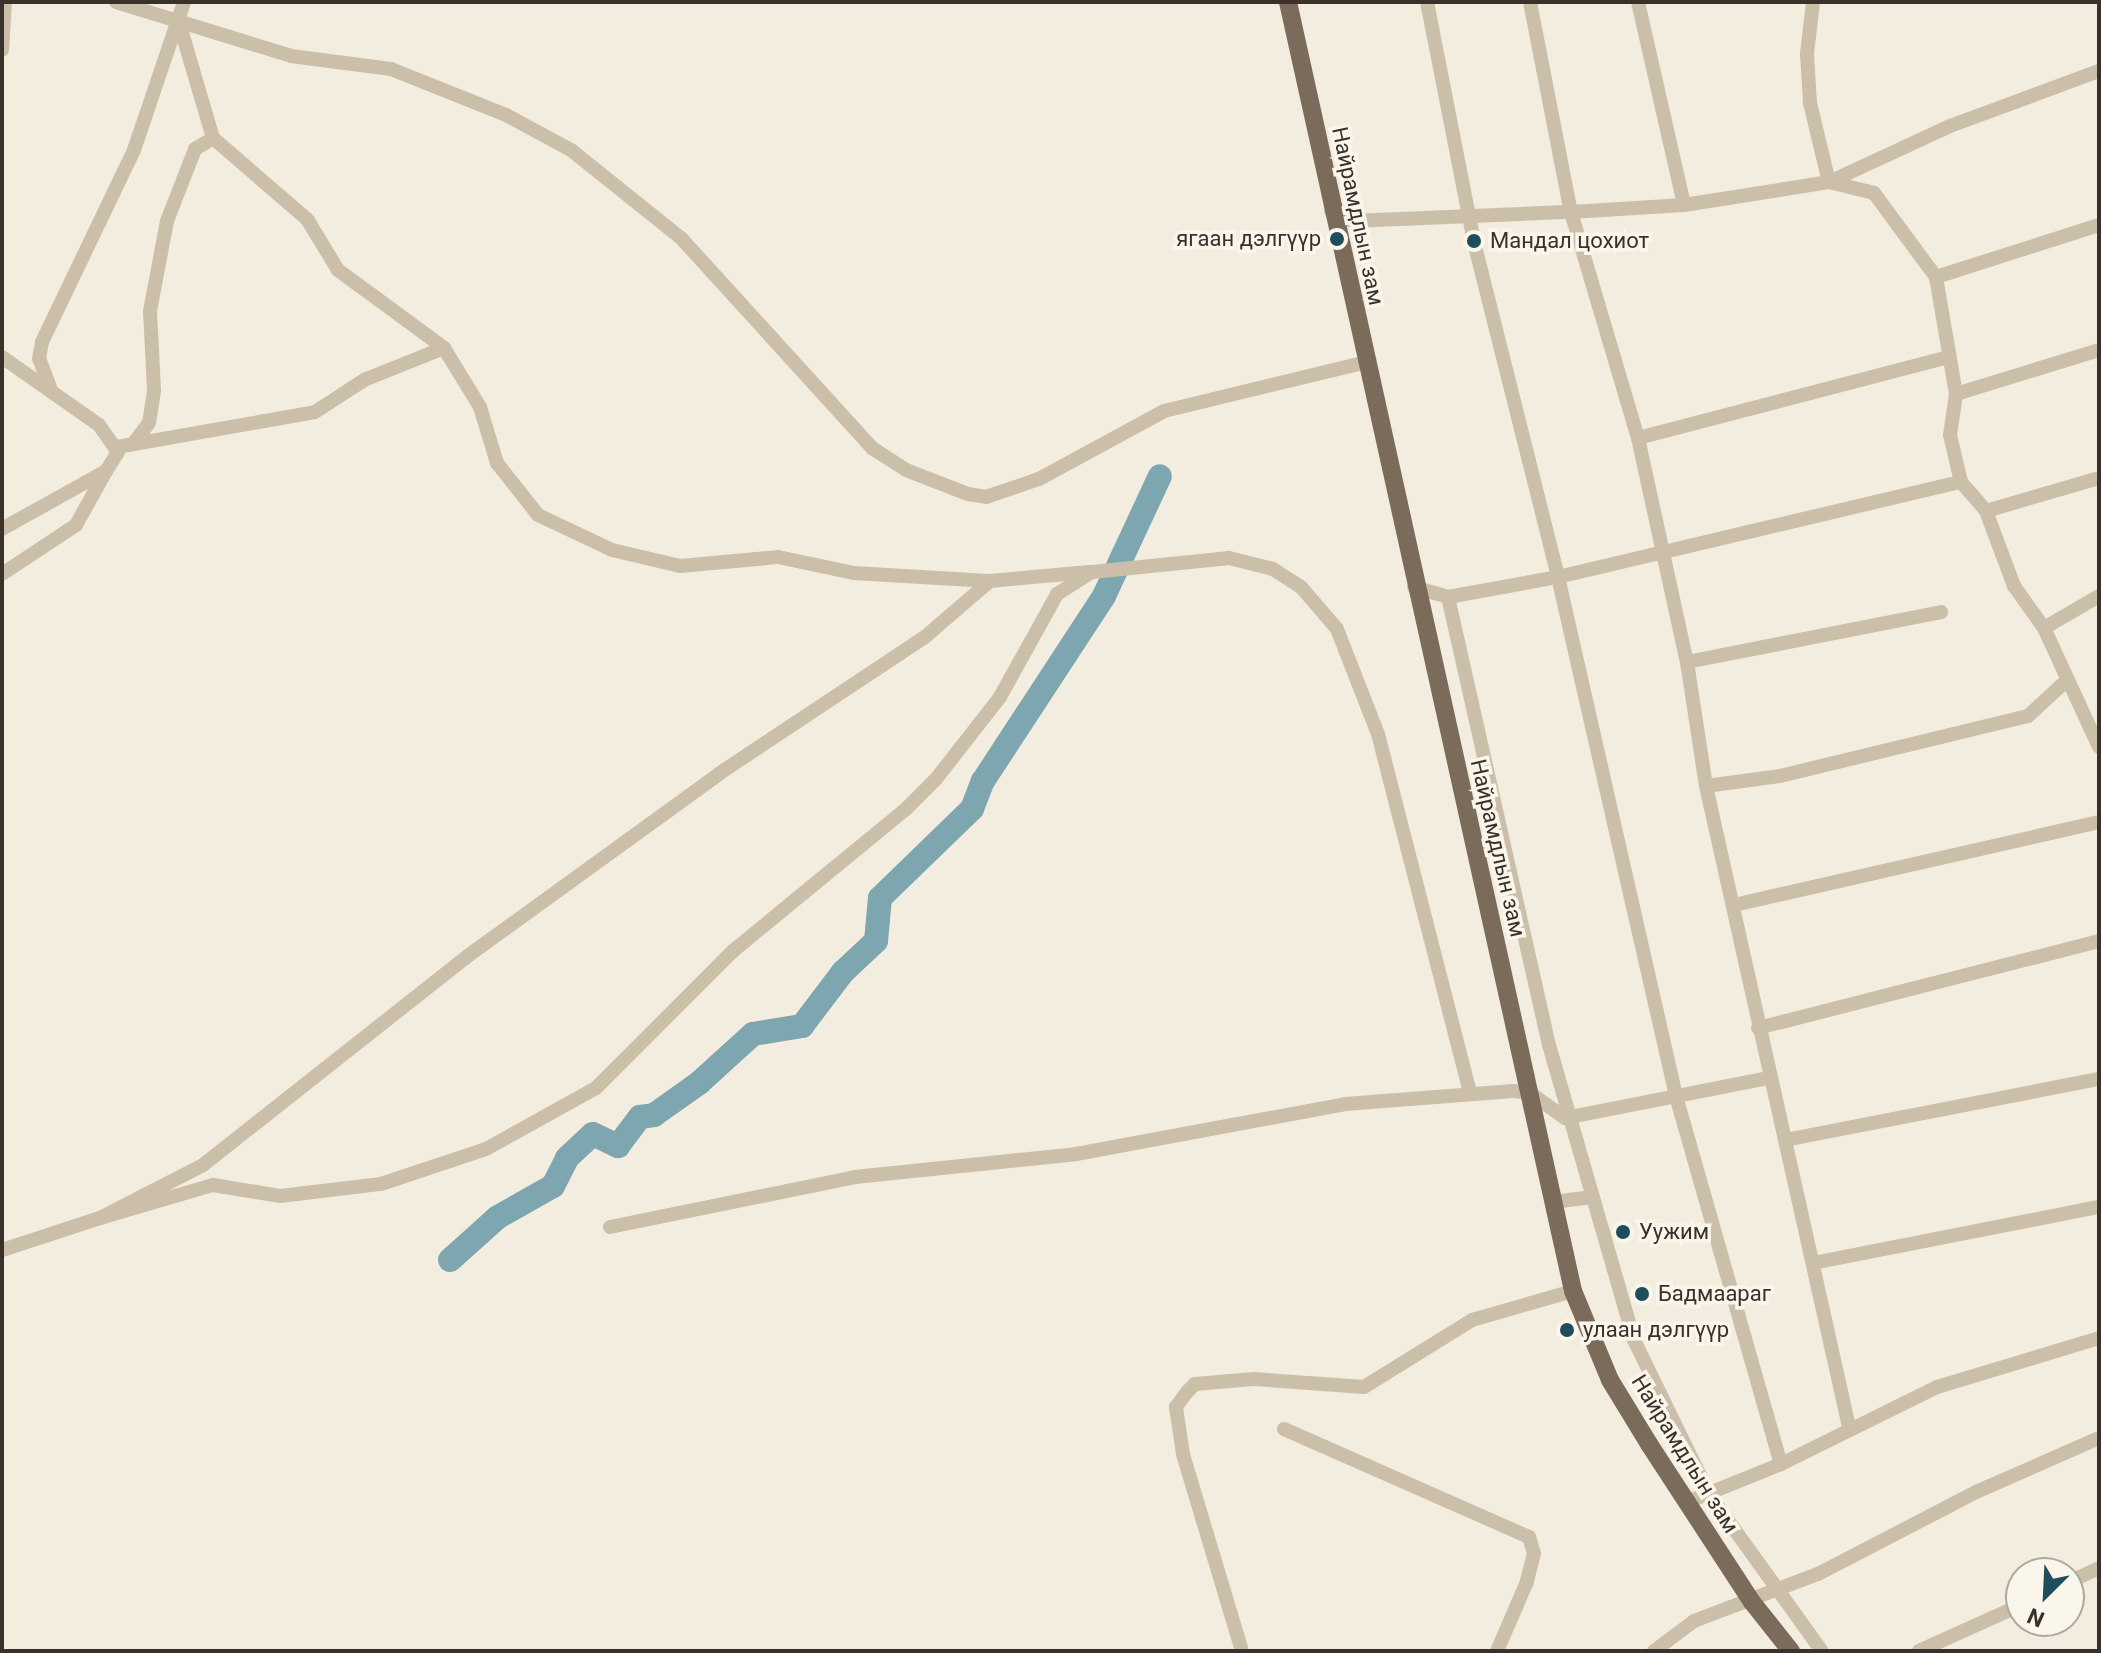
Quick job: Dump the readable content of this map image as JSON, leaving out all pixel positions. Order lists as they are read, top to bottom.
{
  "streets": {
    "main road": ["Найрамдлын зам"]
  },
  "places": [
    "ягаан дэлгүүр",
    "Мандал цохиот",
    "Уужим",
    "Бадмаараг",
    "улаан дэлгүүр"
  ],
  "north": "bottom left"
}
